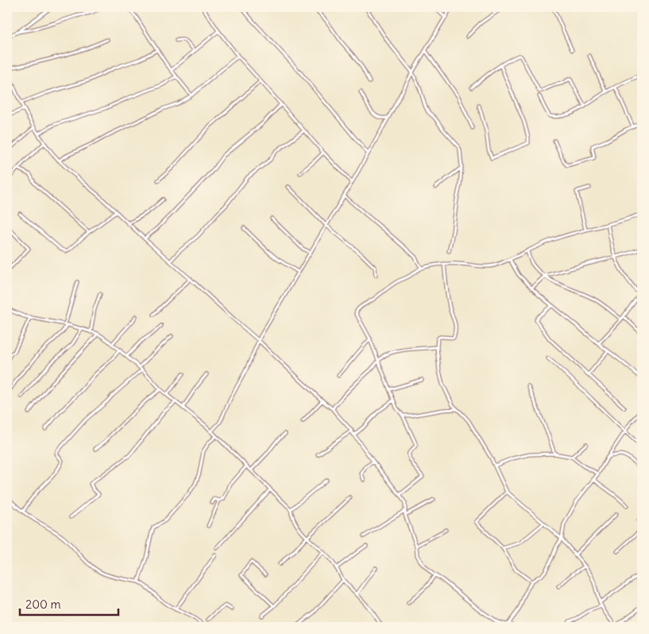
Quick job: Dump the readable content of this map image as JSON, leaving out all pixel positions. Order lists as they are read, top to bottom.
{
  "scale_bar": "200 m"
}
